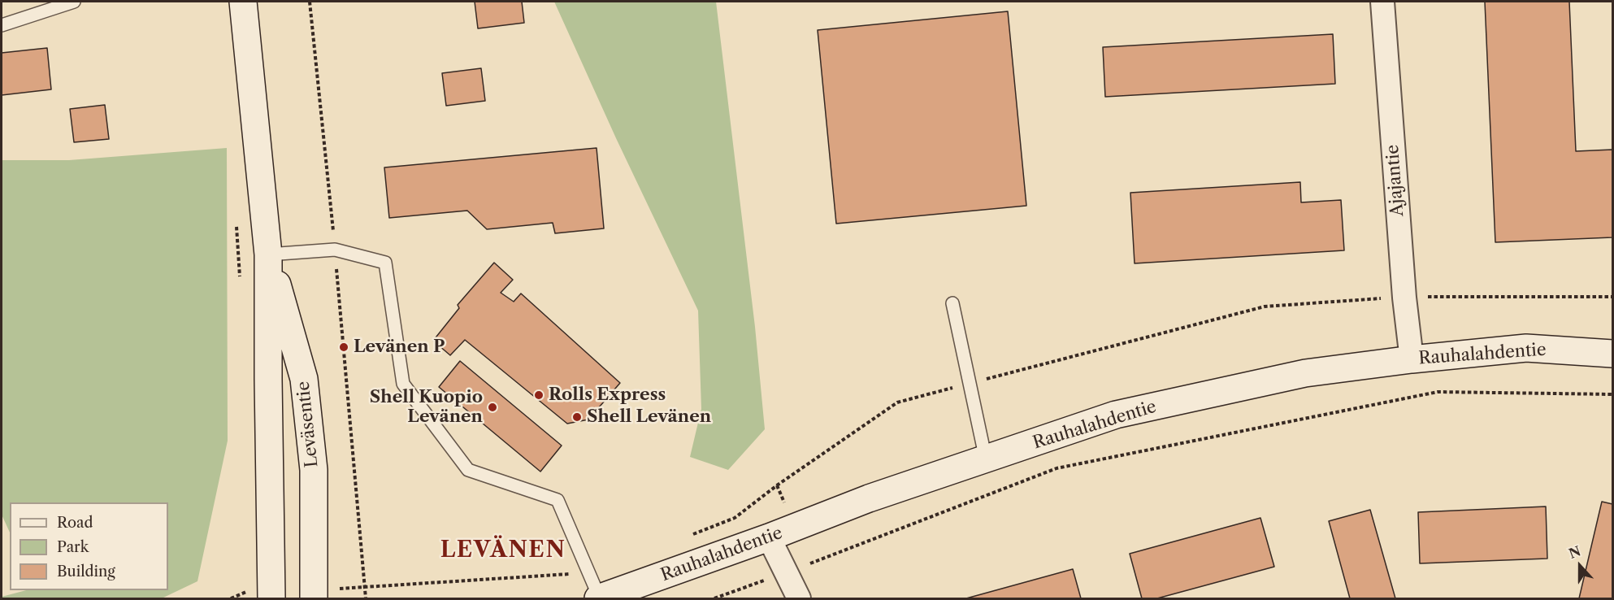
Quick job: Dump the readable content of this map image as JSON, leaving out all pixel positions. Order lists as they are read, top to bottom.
{
  "streets": {
    "main road": ["Rauhalahdentie", "Leväsentie"],
    "street": ["Ajajantie"]
  },
  "crossings": [
    ["Ajajantie", "Rauhalahdentie"]
  ],
  "districts": ["LEVÄNEN"],
  "places": [
    "Levänen P",
    "Rolls Express",
    "Shell Kuopio Levänen",
    "Shell Levänen"
  ],
  "legend": ["Road", "Park", "Building"],
  "north": "top"
}
